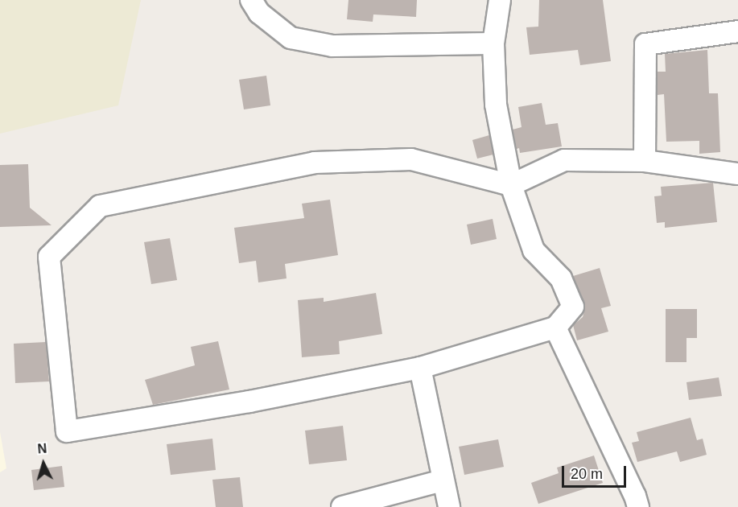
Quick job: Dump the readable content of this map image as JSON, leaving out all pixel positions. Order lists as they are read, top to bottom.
{
  "scale_bar": "20 m",
  "north": "top"
}
